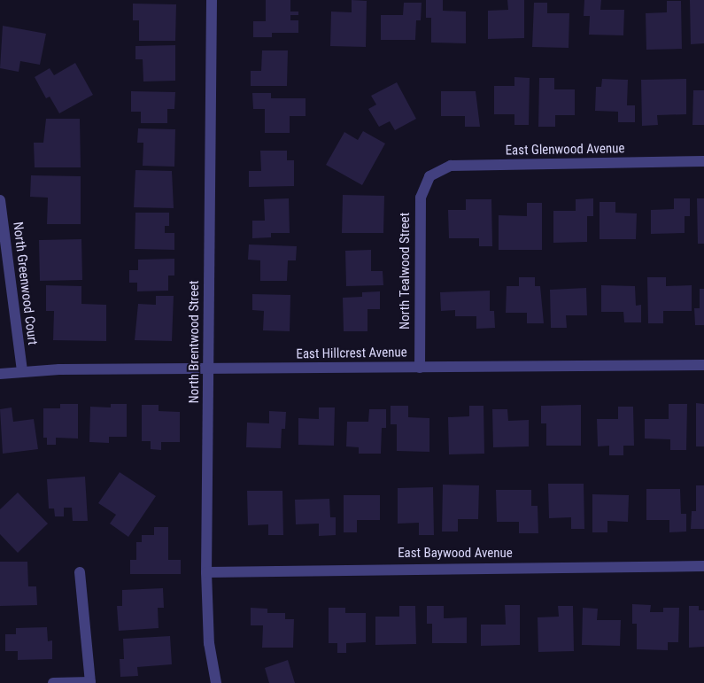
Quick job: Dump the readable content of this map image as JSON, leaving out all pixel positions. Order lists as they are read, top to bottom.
{
  "streets": {
    "street": [
      "East Glenwood Avenue",
      "North Tealwood Street",
      "North Greenwood Court",
      "North Brentwood Street",
      "East Hillcrest Avenue",
      "East Baywood Avenue"
    ]
  },
  "crossings": [
    ["East Glenwood Avenue", "North Tealwood Street"],
    ["North Tealwood Street", "East Hillcrest Avenue"],
    ["North Greenwood Court", "East Hillcrest Avenue"],
    ["North Brentwood Street", "East Hillcrest Avenue"],
    ["North Brentwood Street", "East Baywood Avenue"]
  ]
}
